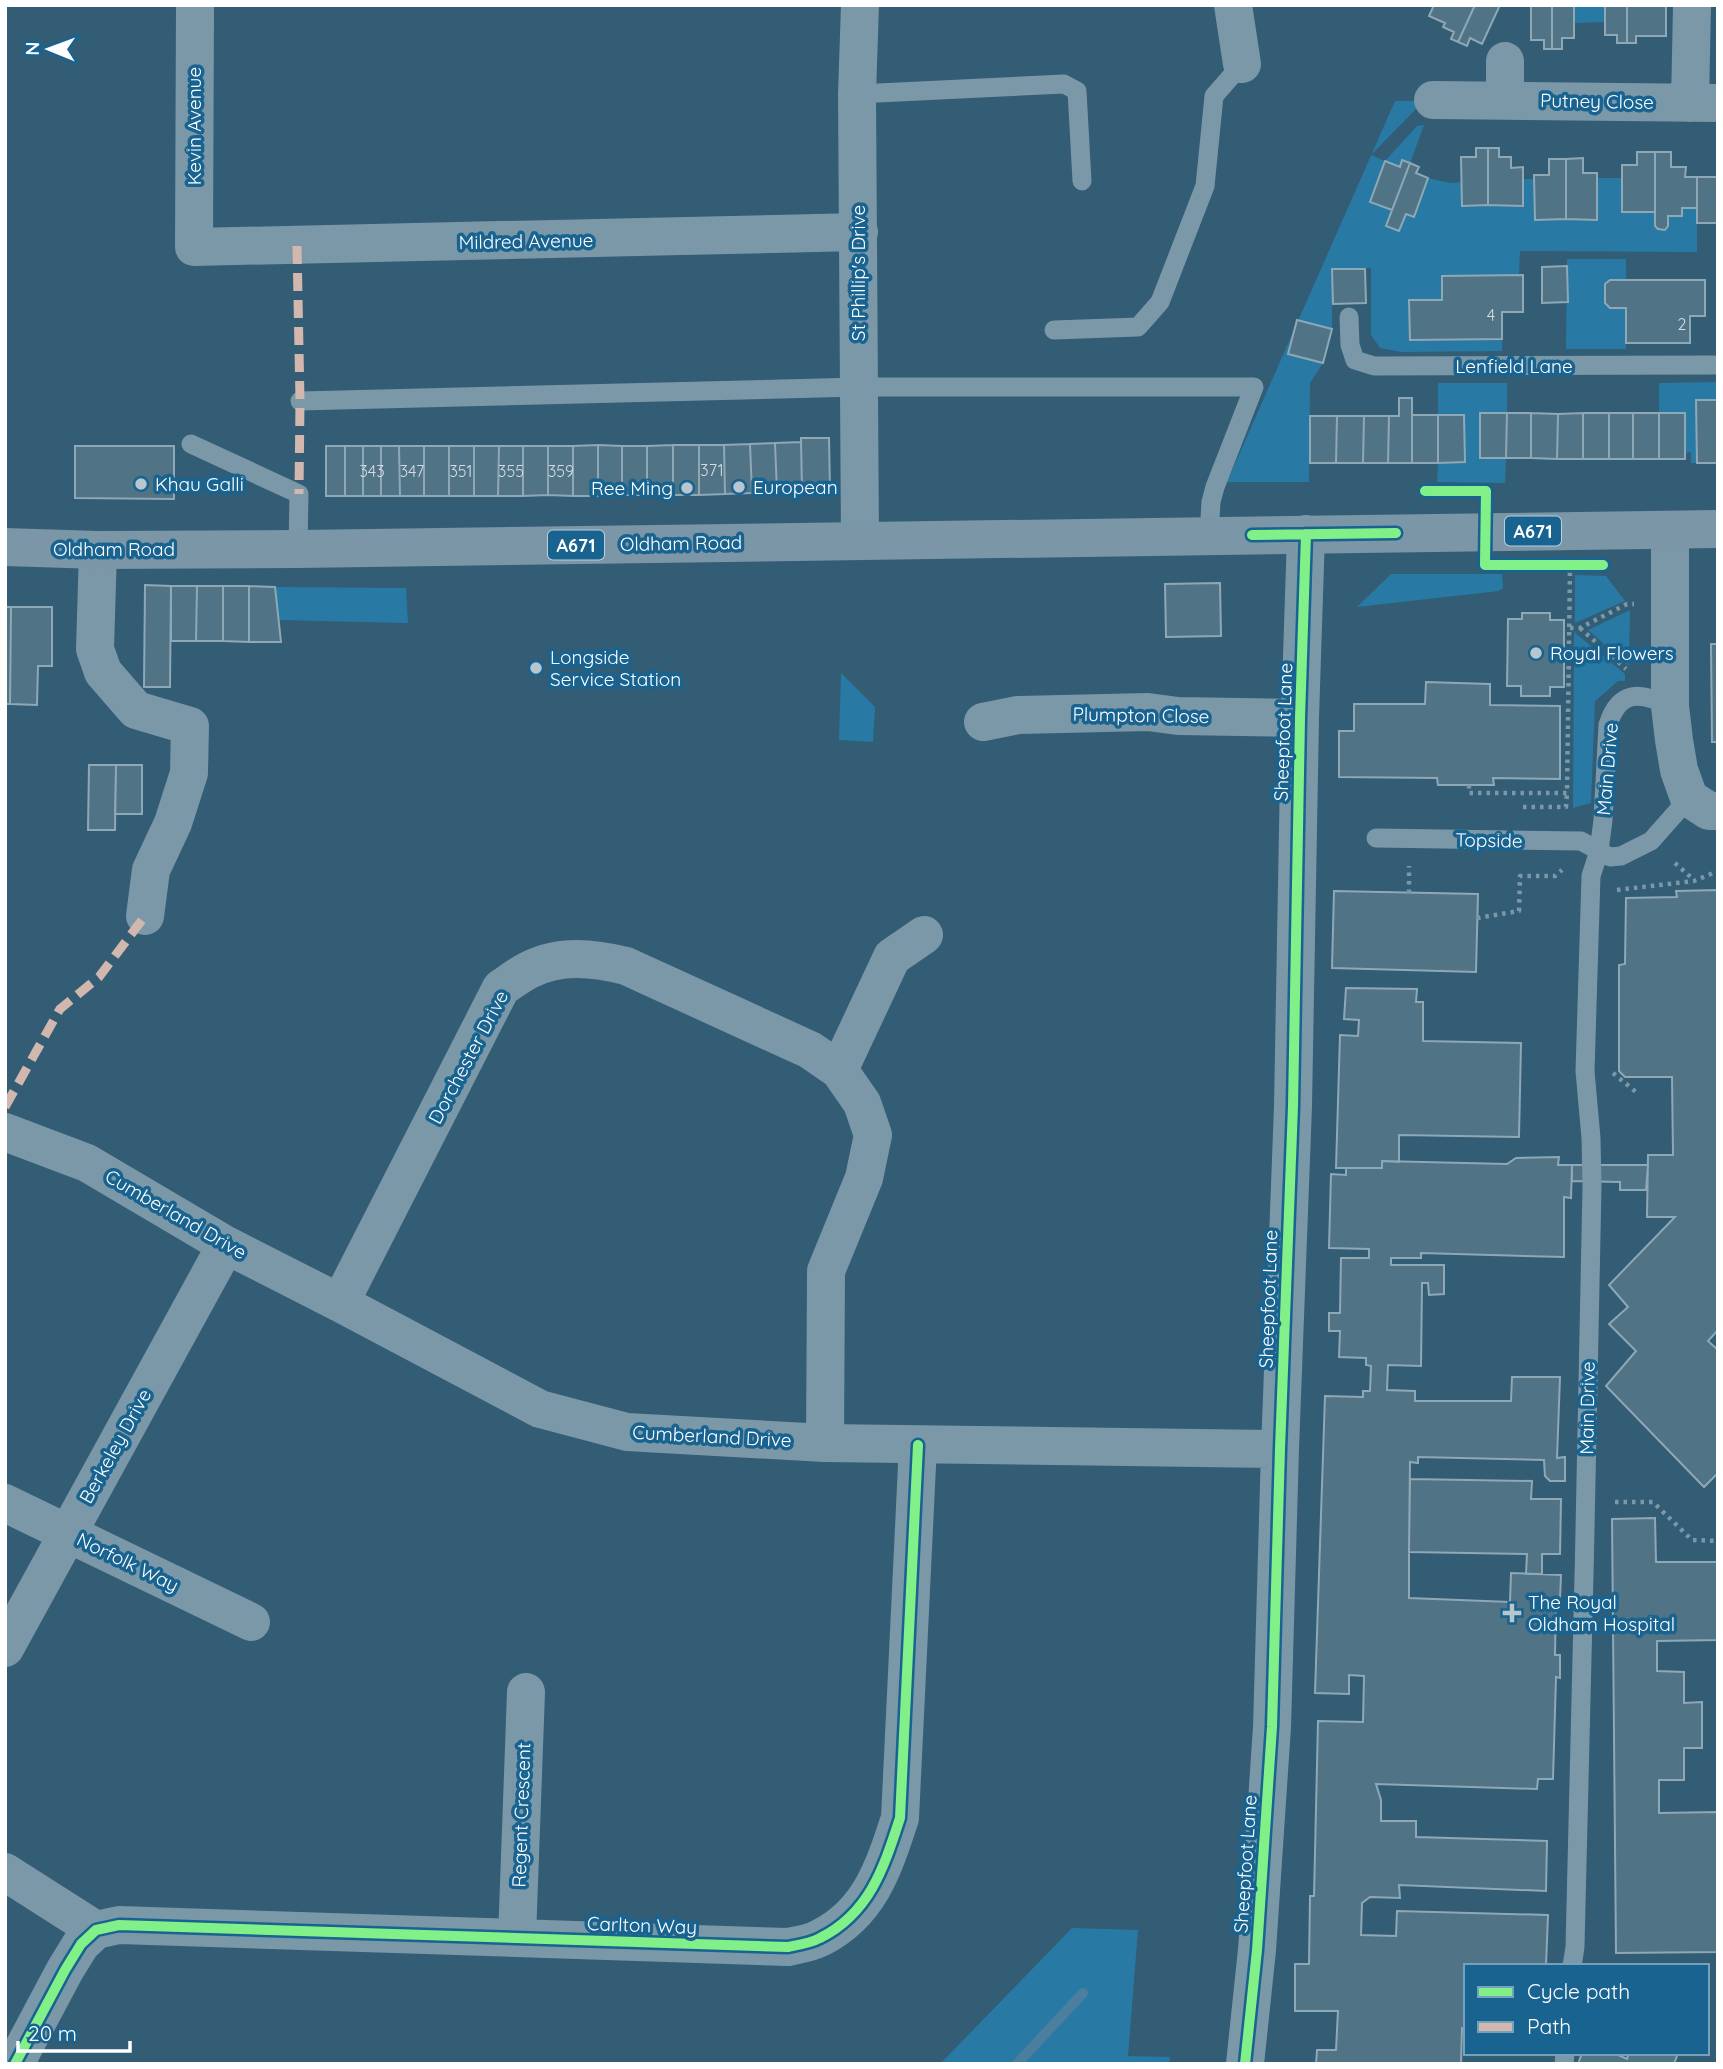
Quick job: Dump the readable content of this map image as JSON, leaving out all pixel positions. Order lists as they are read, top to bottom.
{
  "streets": {
    "main road": ["A671", "Oldham Road"],
    "street": [
      "Putney Close",
      "Kevin Avenue",
      "Mildred Avenue",
      "St Phillip's Drive",
      "Plumpton Close",
      "Sheepfoot Lane",
      "Dorchester Drive",
      "Cumberland Drive",
      "Berkeley Drive",
      "Norfolk Way",
      "Regent Crescent",
      "Carlton Way"
    ],
    "lane": ["Lenfield Lane", "Main Drive", "Topside"]
  },
  "crossings": [
    ["Kevin Avenue", "Mildred Avenue"],
    ["Mildred Avenue", "St Phillip's Drive"],
    ["St Phillip's Drive", "Oldham Road"],
    ["A671", "Oldham Road"],
    ["A671", "Sheepfoot Lane"],
    ["Plumpton Close", "Sheepfoot Lane"],
    ["Sheepfoot Lane", "Cumberland Drive"],
    ["Main Drive", "Topside"],
    ["Dorchester Drive", "Cumberland Drive"],
    ["Cumberland Drive", "Berkeley Drive"],
    ["Cumberland Drive", "Carlton Way"],
    ["Berkeley Drive", "Norfolk Way"],
    ["Regent Crescent", "Carlton Way"]
  ],
  "places": {
    "other": [
      "Khau Galli",
      "European",
      "Ree Ming",
      "Royal Flowers",
      "Longside Service Station"
    ],
    "health": ["The Royal Oldham Hospital"]
  },
  "house_numbers": [
    "4",
    "2",
    "371",
    "343",
    "347",
    "351",
    "355",
    "359"
  ],
  "legend": ["Cycle path", "Path"],
  "scale_bar": "20 m",
  "north": "left"
}
